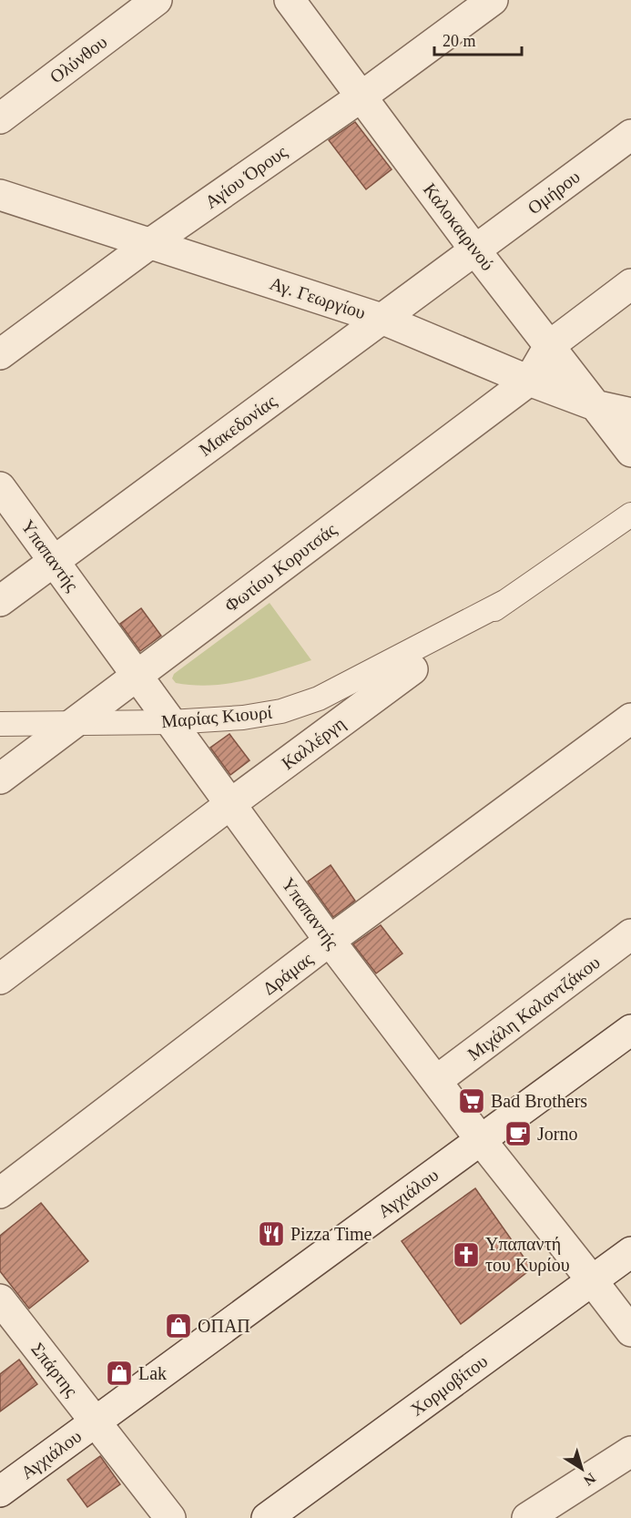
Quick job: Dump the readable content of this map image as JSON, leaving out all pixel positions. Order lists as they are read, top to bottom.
{
  "streets": {
    "street": [
      "Ολύνθου",
      "Αγίου Όρους",
      "Ομήρου",
      "Καλοκαιρινού",
      "Αγ. Γεωργίου",
      "Μακεδονίας",
      "Υπαπαντής",
      "Φωτίου Κορυτσάς",
      "Μαρίας Κιουρί",
      "Καλλέργη",
      "Δράμας",
      "Μιχάλη Καλαντζάκου",
      "Αγχιάλου",
      "Σπάρτης",
      "Χορμοβίτου"
    ]
  },
  "crossings": [
    ["Αγίου Όρους", "Καλοκαιρινού"],
    ["Αγίου Όρους", "Αγ. Γεωργίου"],
    ["Ομήρου", "Καλοκαιρινού"],
    ["Ομήρου", "Μακεδονίας"],
    ["Καλοκαιρινού", "Αγ. Γεωργίου"],
    ["Καλοκαιρινού", "Μακεδονίας"],
    ["Καλοκαιρινού", "Φωτίου Κορυτσάς"],
    ["Αγ. Γεωργίου", "Μακεδονίας"],
    ["Αγ. Γεωργίου", "Φωτίου Κορυτσάς"],
    ["Μακεδονίας", "Υπαπαντής"],
    ["Υπαπαντής", "Φωτίου Κορυτσάς"],
    ["Υπαπαντής", "Μαρίας Κιουρί"],
    ["Υπαπαντής", "Καλλέργη"],
    ["Υπαπαντής", "Δράμας"],
    ["Υπαπαντής", "Μιχάλη Καλαντζάκου"],
    ["Υπαπαντής", "Αγχιάλου"],
    ["Υπαπαντής", "Χορμοβίτου"],
    ["Φωτίου Κορυτσάς", "Μαρίας Κιουρί"],
    ["Μαρίας Κιουρί", "Καλλέργη"],
    ["Αγχιάλου", "Σπάρτης"]
  ],
  "places": {
    "supermarket": ["Bad Brothers"],
    "cafe": ["Jorno"],
    "restaurant": ["Pizza Time"],
    "church": ["Υπαπαντή του Κυρίου"],
    "shop": ["ΟΠΑΠ", "Lak"]
  },
  "scale_bar": "20 m",
  "north": "bottom right"
}
